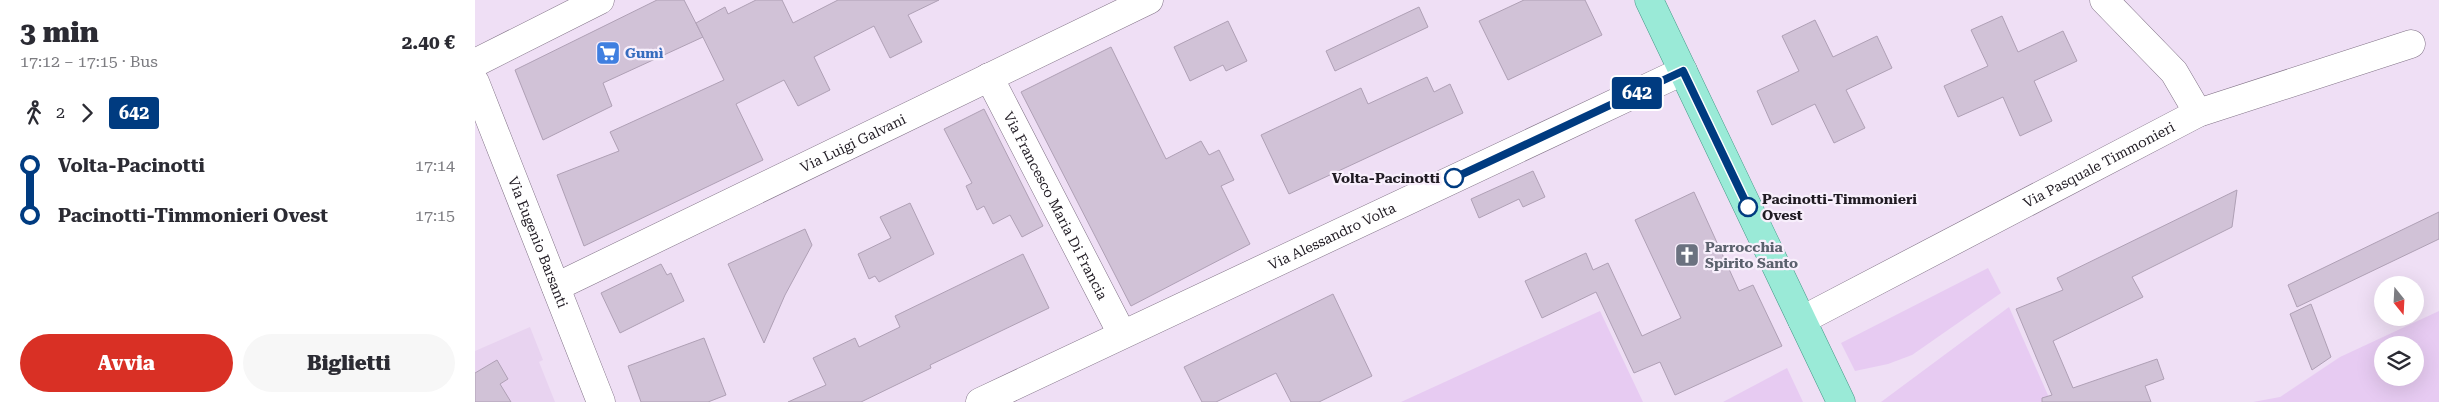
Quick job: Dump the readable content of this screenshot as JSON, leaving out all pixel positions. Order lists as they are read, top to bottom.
{
  "streets": {
    "street": [
      "Via Luigi Galvani",
      "Via Pasquale Timmonieri",
      "Via Francesco Maria Di Francia",
      "Via Alessandro Volta",
      "Via Eugenio Barsanti"
    ]
  },
  "crossings": [
    ["Via Luigi Galvani", "Via Francesco Maria Di Francia"],
    ["Via Luigi Galvani", "Via Eugenio Barsanti"],
    ["Via Francesco Maria Di Francia", "Via Alessandro Volta"]
  ],
  "places": {
    "supermarket": ["Gumì"],
    "other": ["Volta-Pacinotti", "Pacinotti-Timmonieri Ovest"],
    "church": ["Parrocchia Spirito Santo"]
  },
  "lines": ["bus line 642"],
  "north": "bottom",
  "page": {
    "heading": ["3 min", "17:12 – 17:15 · Bus", "2.40 €"],
    "on_map": "642",
    "legs": ["2", "642"],
    "list": [
      {
        "name": "Volta-Pacinotti",
        "value": "17:14"
      },
      {
        "name": "Pacinotti-Timmonieri Ovest",
        "value": "17:15"
      }
    ],
    "buttons": ["Avvia", "Biglietti"]
  }
}
